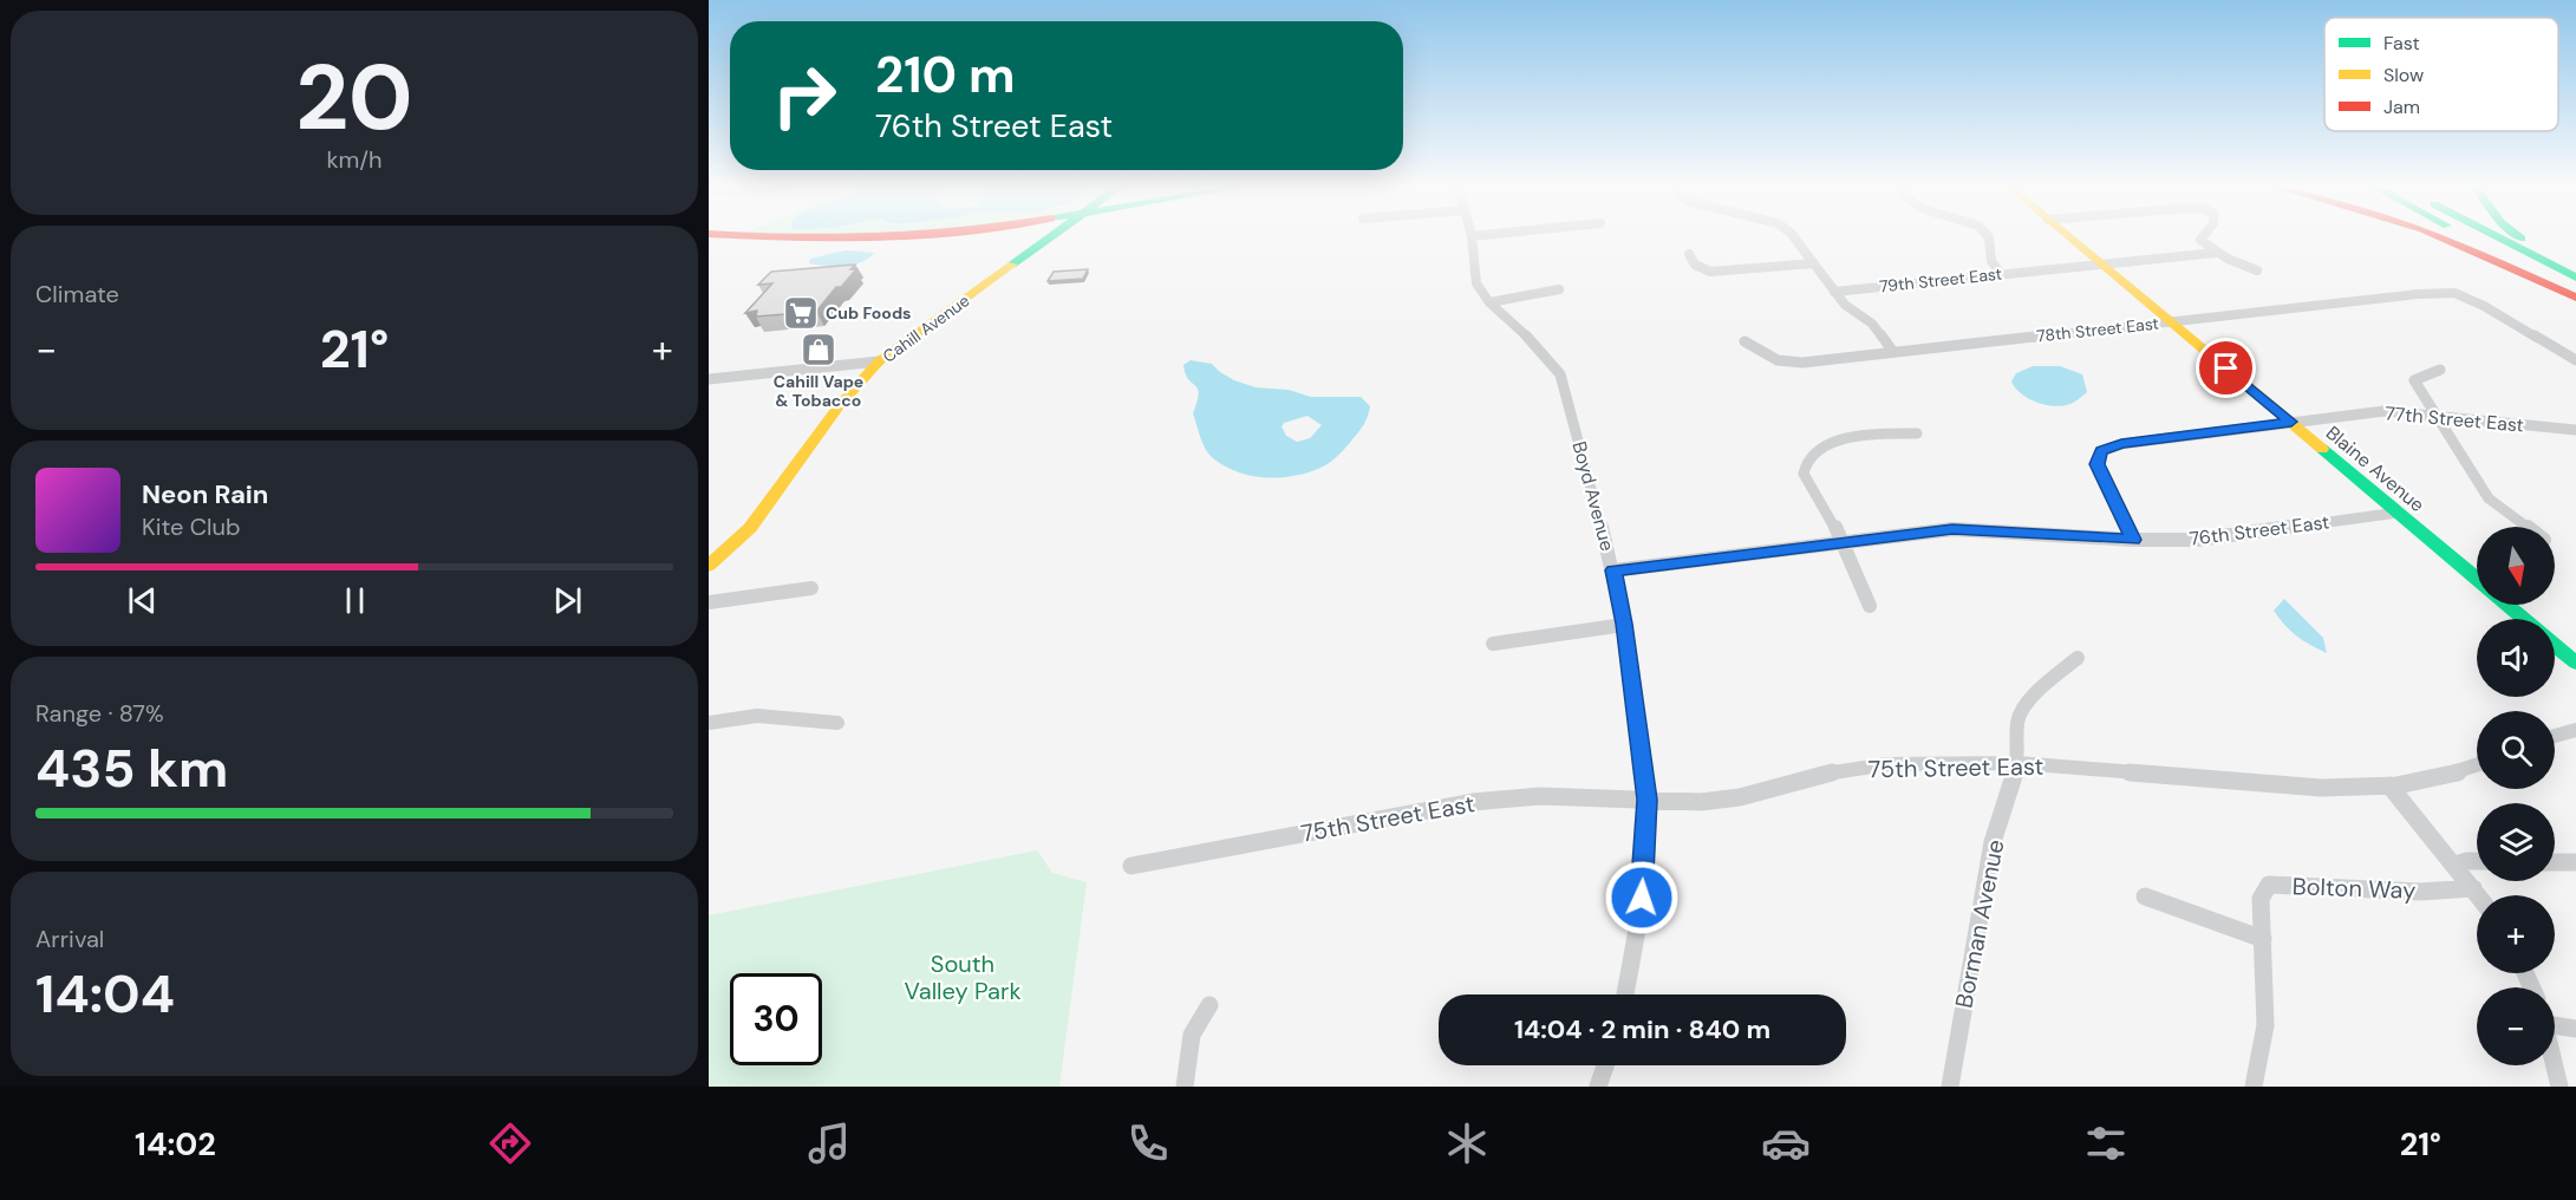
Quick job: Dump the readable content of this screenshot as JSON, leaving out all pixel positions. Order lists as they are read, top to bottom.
{
  "streets": {
    "main road": ["Cahill Avenue", "Blaine Avenue"],
    "street": [
      "79th Street East",
      "78th Street East",
      "77th Street East",
      "Boyd Avenue",
      "76th Street East",
      "75th Street East",
      "Bolton Way",
      "Borman Avenue"
    ]
  },
  "crossings": [
    ["79th Street East", "Blaine Avenue"],
    ["78th Street East", "Blaine Avenue"],
    ["77th Street East", "Blaine Avenue"],
    ["77th Street East", "76th Street East"],
    ["Blaine Avenue", "76th Street East"],
    ["Boyd Avenue", "76th Street East"],
    ["Boyd Avenue", "75th Street East"],
    ["75th Street East", "Borman Avenue"]
  ],
  "parks": ["South Valley Park"],
  "places": {
    "supermarket": ["Cub Foods"],
    "shop": ["Cahill Vape & Tobacco"]
  },
  "legend": ["Fast", "Slow", "Jam"],
  "north": "bottom",
  "page": {
    "tile": [
      ["20", "km/h"],
      "Climate",
      ["Range · 87%", "435 km"],
      ["Arrival", "14:04"]
    ],
    "turn": ["210 m", "76th Street East"],
    "heat": ["−", "21°", "+"],
    "song": ["Neon Rain", "Kite Club"],
    "map_buttons": ["+", "−"],
    "limit": "30",
    "trip": "14:04 · 2 min · 840 m",
    "tabs": ["14:02", "21°"]
  }
}
